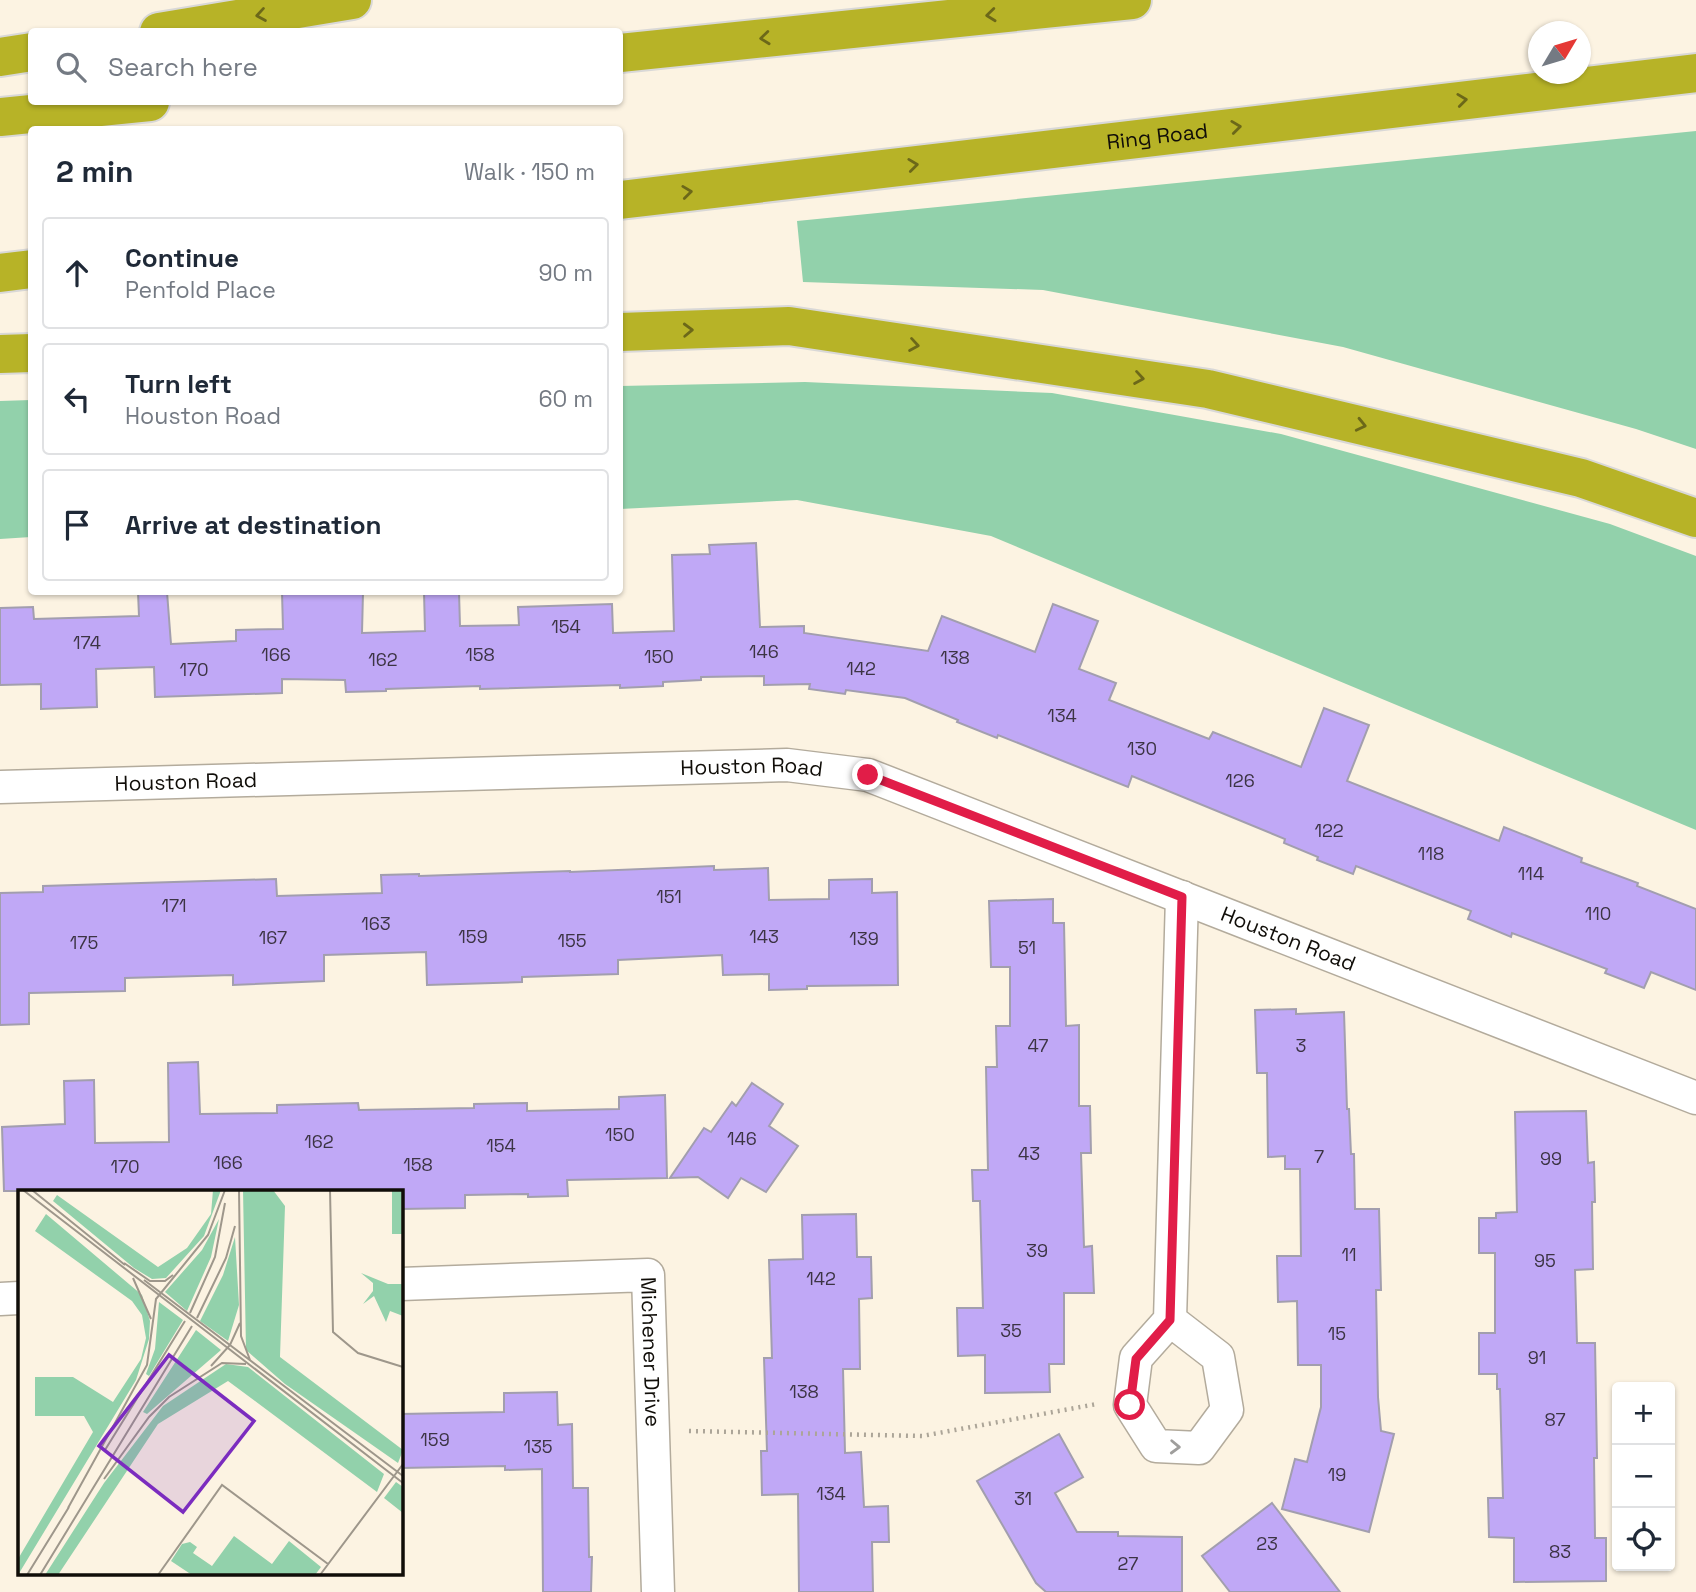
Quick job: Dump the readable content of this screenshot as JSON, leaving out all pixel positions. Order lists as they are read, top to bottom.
{
  "streets": {
    "highway": ["Ring Road"],
    "street": ["Houston Road", "Michener Drive"]
  },
  "house_numbers": [
    "154",
    "174",
    "146",
    "166",
    "158",
    "150",
    "138",
    "162",
    "142",
    "170",
    "134",
    "130",
    "126",
    "122",
    "118",
    "114",
    "151",
    "171",
    "110",
    "163",
    "159",
    "143",
    "167",
    "139",
    "155",
    "175",
    "51",
    "47",
    "3",
    "150",
    "146",
    "162",
    "154",
    "43",
    "7",
    "99",
    "166",
    "158",
    "170",
    "39",
    "11",
    "95",
    "142",
    "35",
    "15",
    "91",
    "138",
    "87",
    "159",
    "135",
    "19",
    "134",
    "31",
    "23",
    "83",
    "27"
  ],
  "north": "top right",
  "page": {
    "search": "Search here",
    "heading": ["2 min", "Walk · 150 m"],
    "list": [
      ["Continue", "Penfold Place", "90 m"],
      ["Turn left", "Houston Road", "60 m"],
      "Arrive at destination"
    ],
    "map_buttons": ["+", "−"]
  }
}
